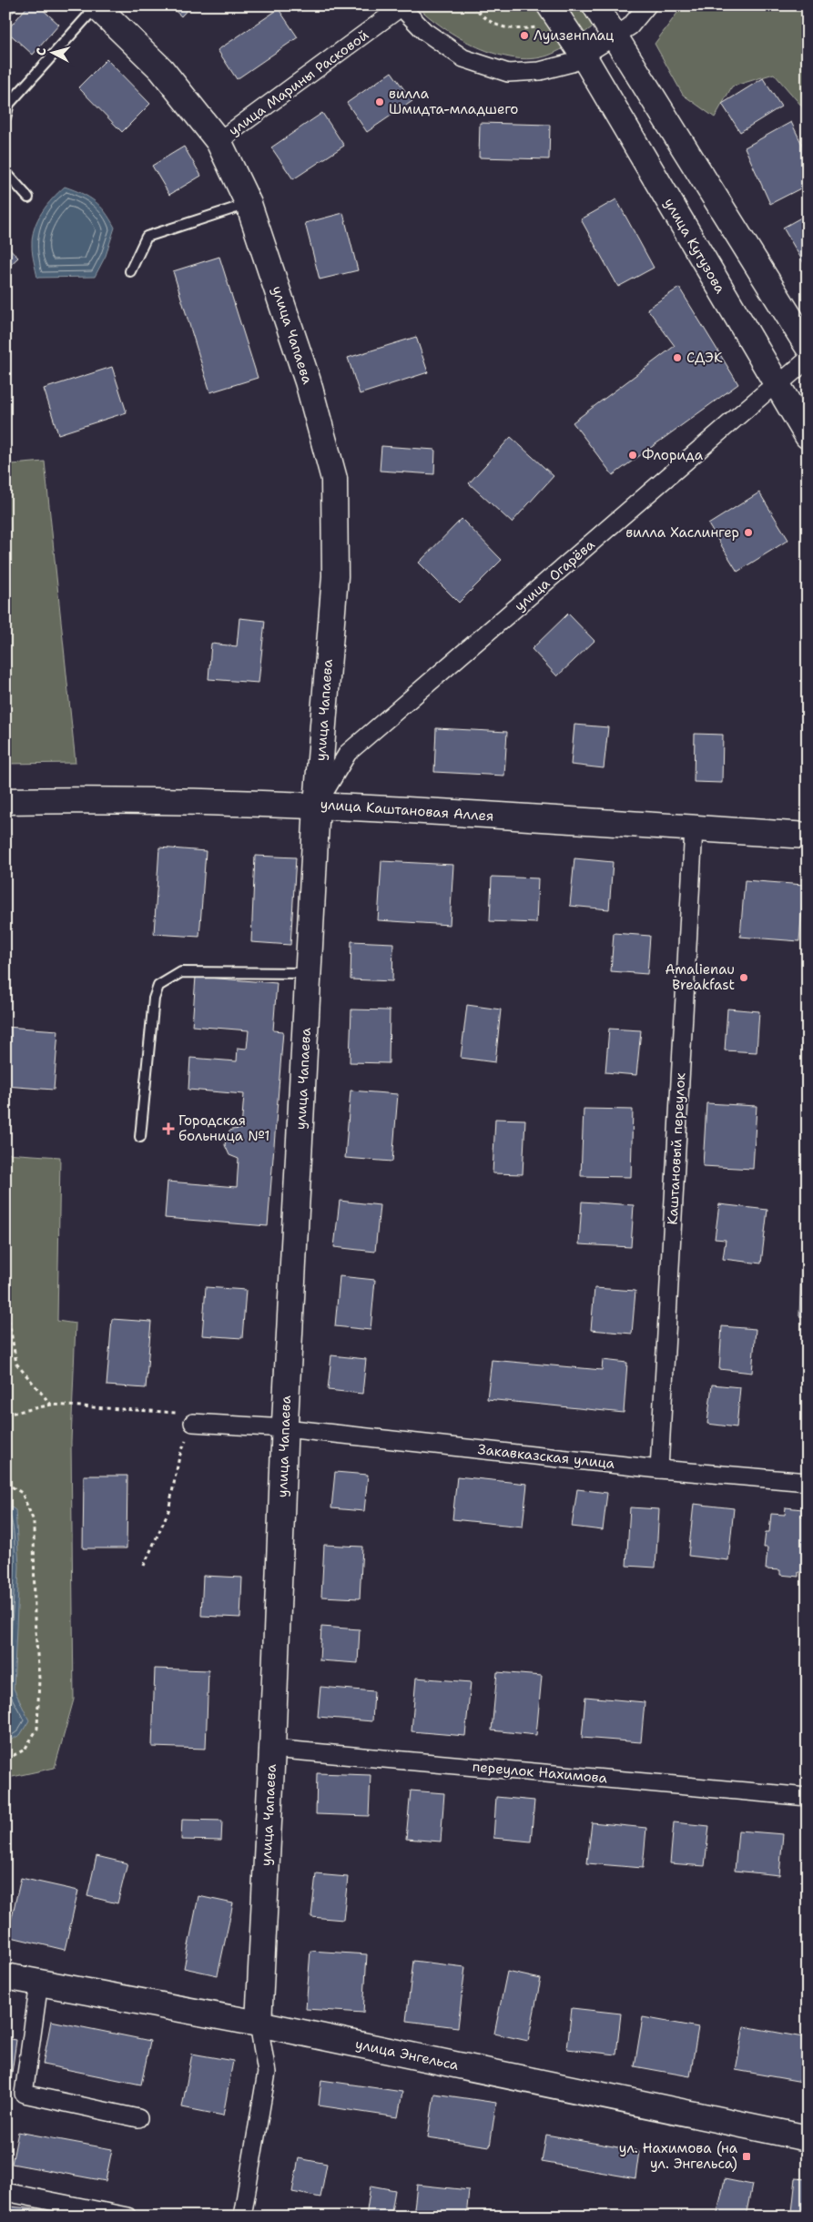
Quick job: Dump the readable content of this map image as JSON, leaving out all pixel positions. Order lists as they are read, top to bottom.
{
  "streets": {
    "street": [
      "улица Марины Расковой",
      "улица Кутузова",
      "улица Чапаева",
      "улица Огарёва",
      "улица Каштановая Аллея",
      "Каштановый переулок",
      "Закавказская улица",
      "переулок Нахимова",
      "улица Энгельса"
    ]
  },
  "crossings": [
    ["улица Марины Расковой", "улица Чапаева"],
    ["улица Кутузова", "улица Огарёва"],
    ["улица Чапаева", "улица Огарёва"],
    ["улица Чапаева", "улица Каштановая Аллея"],
    ["улица Чапаева", "Закавказская улица"],
    ["улица Чапаева", "переулок Нахимова"],
    ["улица Чапаева", "улица Энгельса"],
    ["улица Огарёва", "улица Каштановая Аллея"],
    ["улица Каштановая Аллея", "Каштановый переулок"],
    ["Каштановый переулок", "Закавказская улица"]
  ],
  "places": {
    "other": [
      "Луизенплац",
      "вилла Шмидта-младшего",
      "СДЭК",
      "Флорида",
      "вилла Хаслингер",
      "Amalienau Breakfast"
    ],
    "health": ["Городская больница №1"],
    "transit": ["ул. Нахимова (на ул. Энгельса)"]
  },
  "north": "left"
}
